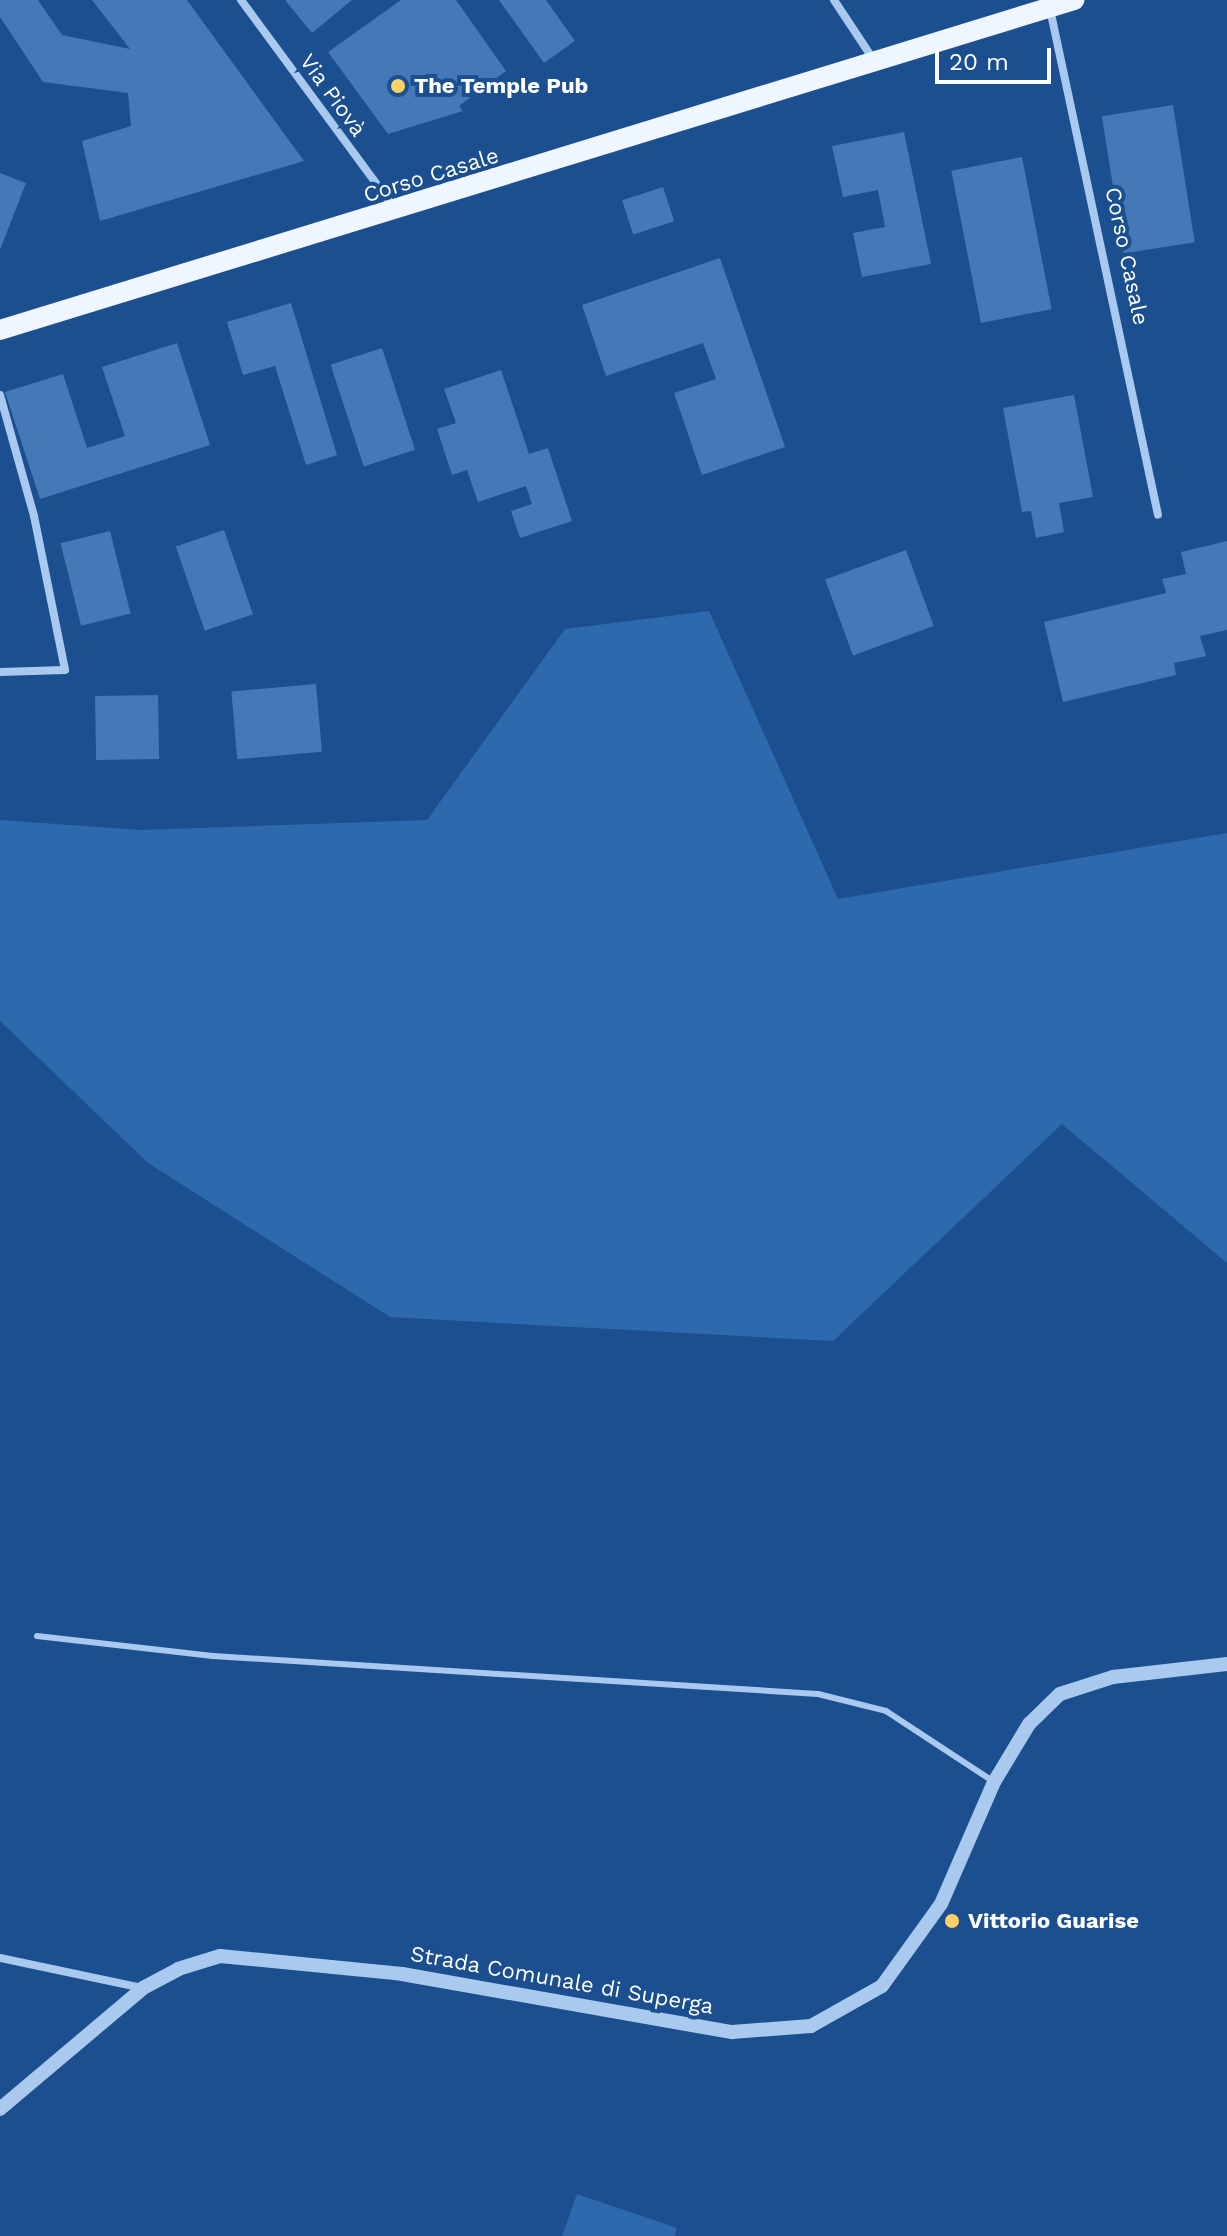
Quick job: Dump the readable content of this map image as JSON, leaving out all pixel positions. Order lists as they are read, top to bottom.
{
  "streets": {
    "main road": ["Corso Casale"],
    "street": ["Via Piovà", "Strada Comunale di Superga"]
  },
  "crossings": [
    ["Via Piovà", "Corso Casale"]
  ],
  "places": ["The Temple Pub", "Vittorio Guarise"],
  "scale_bar": "20 m"
}
